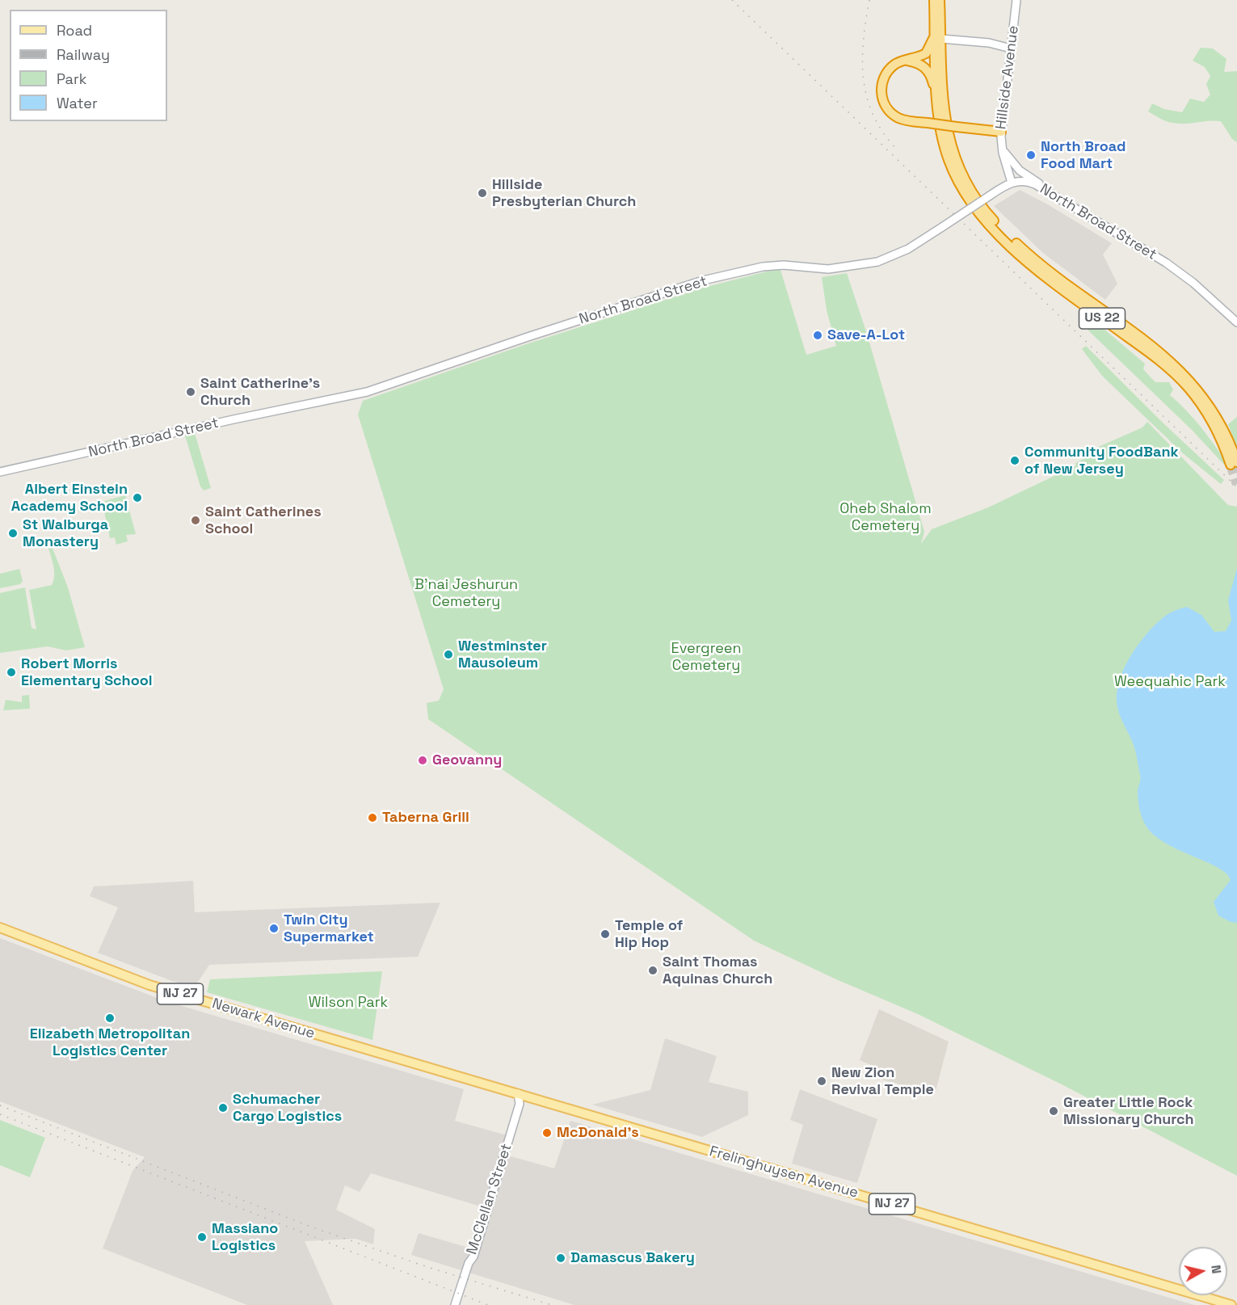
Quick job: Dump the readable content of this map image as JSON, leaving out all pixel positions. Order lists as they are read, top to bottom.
{
  "streets": {
    "highway": ["US 22"],
    "main road": [
      "Hillside Avenue",
      "North Broad Street",
      "NJ 27",
      "Newark Avenue",
      "Frelinghuysen Avenue",
      "McClellan Street"
    ]
  },
  "crossings": [
    ["Hillside Avenue", "North Broad Street"],
    ["Newark Avenue", "Frelinghuysen Avenue"],
    ["Frelinghuysen Avenue", "McClellan Street"]
  ],
  "parks": [
    "Oheb Shalom Cemetery",
    "B'nai Jeshurun Cemetery",
    "Evergreen Cemetery",
    "Weequahic Park",
    "Wilson Park"
  ],
  "places": [
    "North Broad Food Mart",
    "Hillside Presbyterian Church",
    "Save-A-Lot",
    "Saint Catherine's Church",
    "Community FoodBank of New Jersey",
    "Albert Einstein Academy School",
    "Saint Catherines School",
    "St Walburga Monastery",
    "Westminster Mausoleum",
    "Robert Morris Elementary School",
    "Geovanny",
    "Taberna Grill",
    "Twin City Supermarket",
    "Temple of Hip Hop",
    "Saint Thomas Aquinas Church",
    "Elizabeth Metropolitan Logistics Center",
    "New Zion Revival Temple",
    "Schumacher Cargo Logistics",
    "Greater Little Rock Missionary Church",
    "McDonald's",
    "Massiano Logistics",
    "Damascus Bakery"
  ],
  "legend": [
    "Road",
    "Railway",
    "Park",
    "Water"
  ],
  "north": "right"
}
